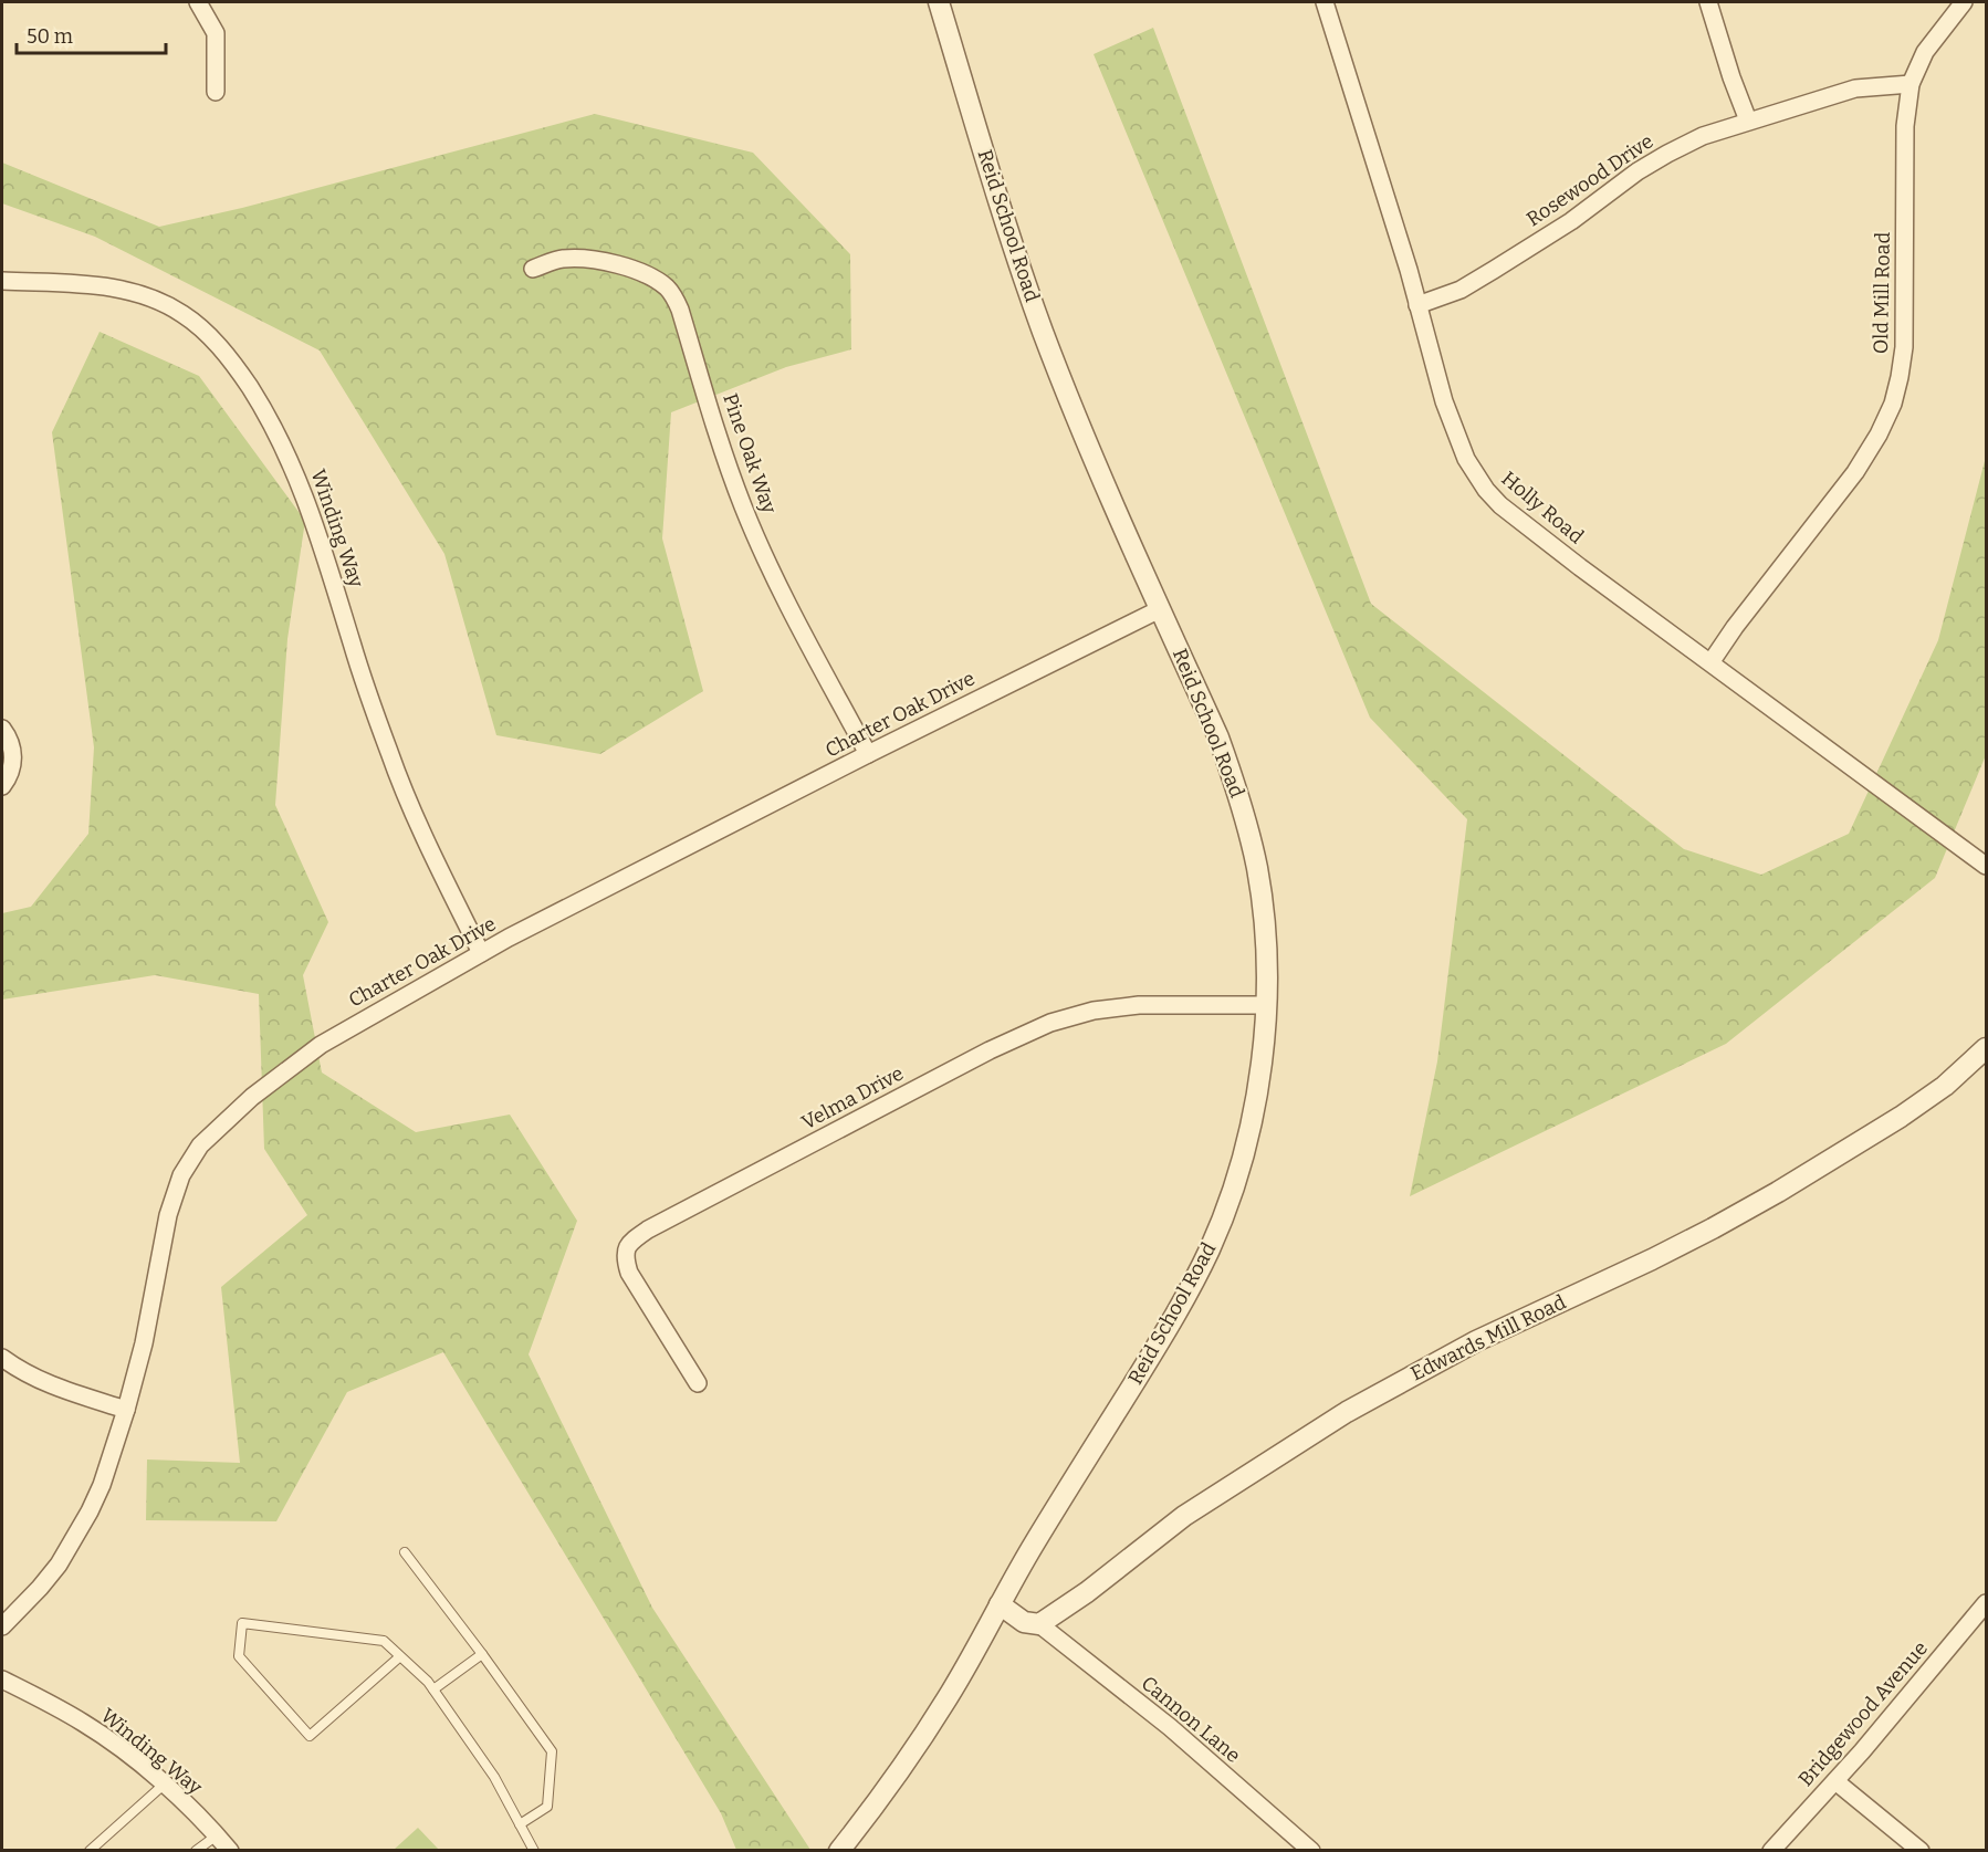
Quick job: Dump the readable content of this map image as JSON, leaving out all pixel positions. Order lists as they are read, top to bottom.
{
  "streets": {
    "street": [
      "Rosewood Drive",
      "Reid School Road",
      "Old Mill Road",
      "Pine Oak Way",
      "Holly Road",
      "Winding Way",
      "Charter Oak Drive",
      "Velma Drive",
      "Edwards Mill Road",
      "Bridgewood Avenue",
      "Cannon Lane"
    ]
  },
  "crossings": [
    ["Rosewood Drive", "Old Mill Road"],
    ["Rosewood Drive", "Holly Road"],
    ["Reid School Road", "Charter Oak Drive"],
    ["Reid School Road", "Velma Drive"],
    ["Old Mill Road", "Holly Road"],
    ["Pine Oak Way", "Charter Oak Drive"],
    ["Winding Way", "Charter Oak Drive"],
    ["Edwards Mill Road", "Cannon Lane"]
  ],
  "scale_bar": "50 m"
}
